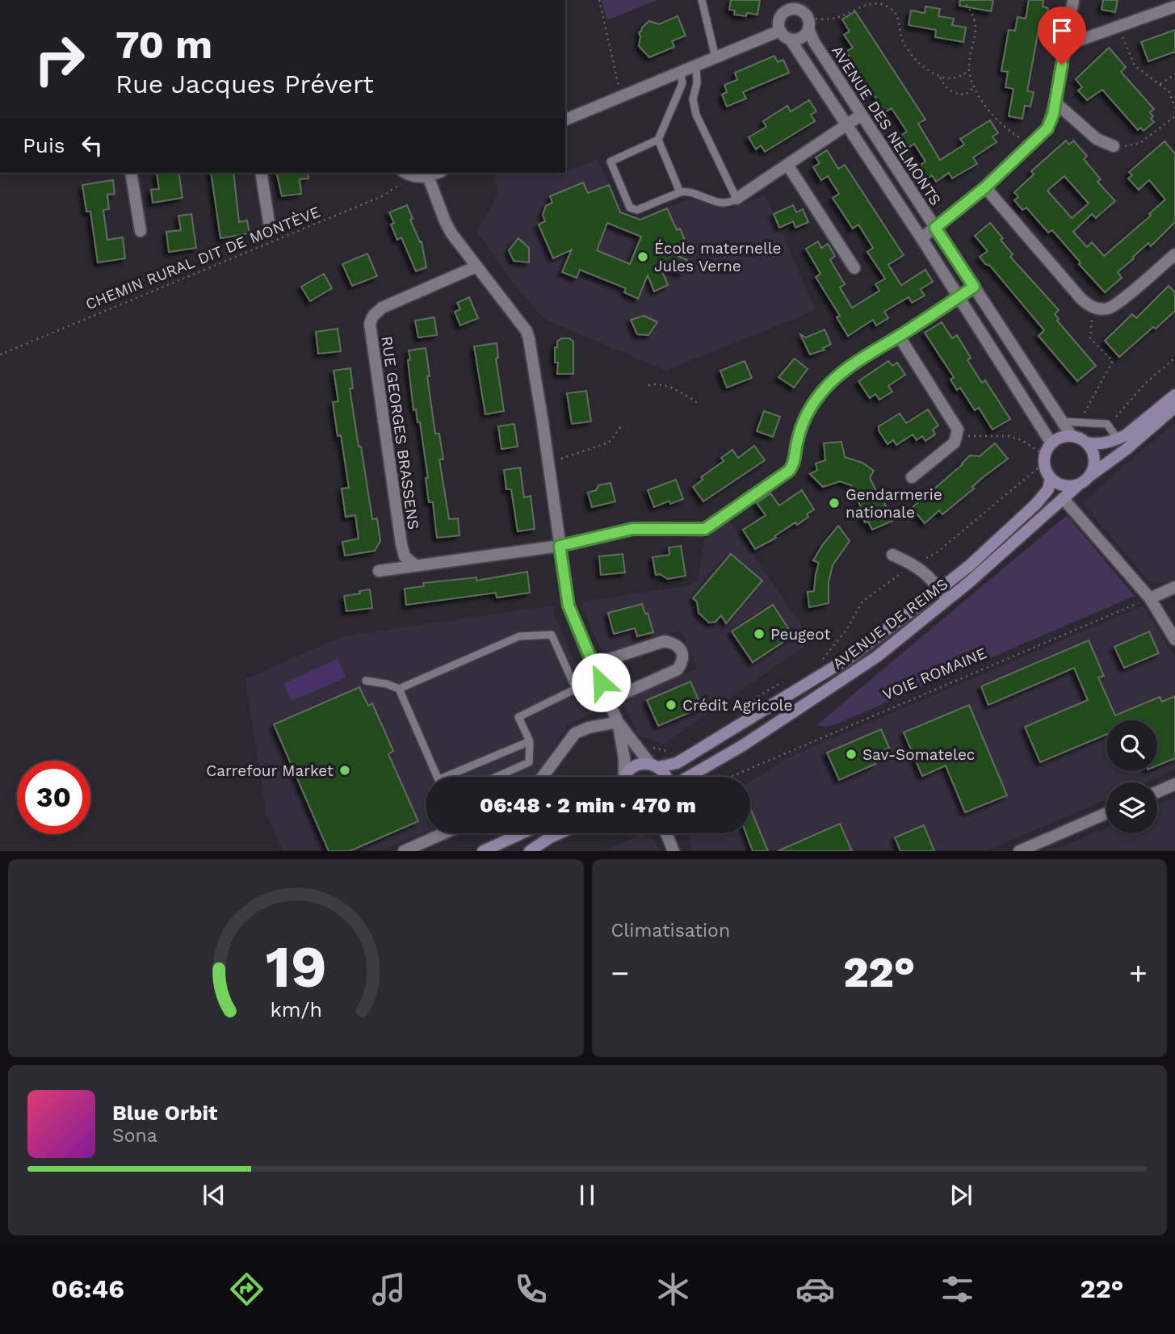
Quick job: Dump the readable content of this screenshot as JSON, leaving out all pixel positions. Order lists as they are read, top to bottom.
{
  "streets": {
    "main road": ["AVENUE DE REIMS"],
    "street": ["AVENUE DES NELMONTS", "RUE GEORGES BRASSENS"],
    "path": ["CHEMIN RURAL DIT DE MONTÈVE", "VOIE ROMAINE"]
  },
  "crossings": [
    ["AVENUE DES NELMONTS", "AVENUE DE REIMS"]
  ],
  "places": [
    "École maternelle Jules Verne",
    "Gendarmerie nationale",
    "Peugeot",
    "Crédit Agricole",
    "Sav-Somatelec",
    "Carrefour Market"
  ],
  "page": {
    "turn": ["70 m", "Rue Jacques Prévert"],
    "then": "Puis",
    "limit": "30",
    "trip": "06:48 · 2 min · 470 m",
    "tile": "Climatisation",
    "heat": ["−", "22°", "+"],
    "song": ["Blue Orbit", "Sona"],
    "tabs": ["06:46", "22°"],
    "gauge": ["19", "km/h"]
  }
}
